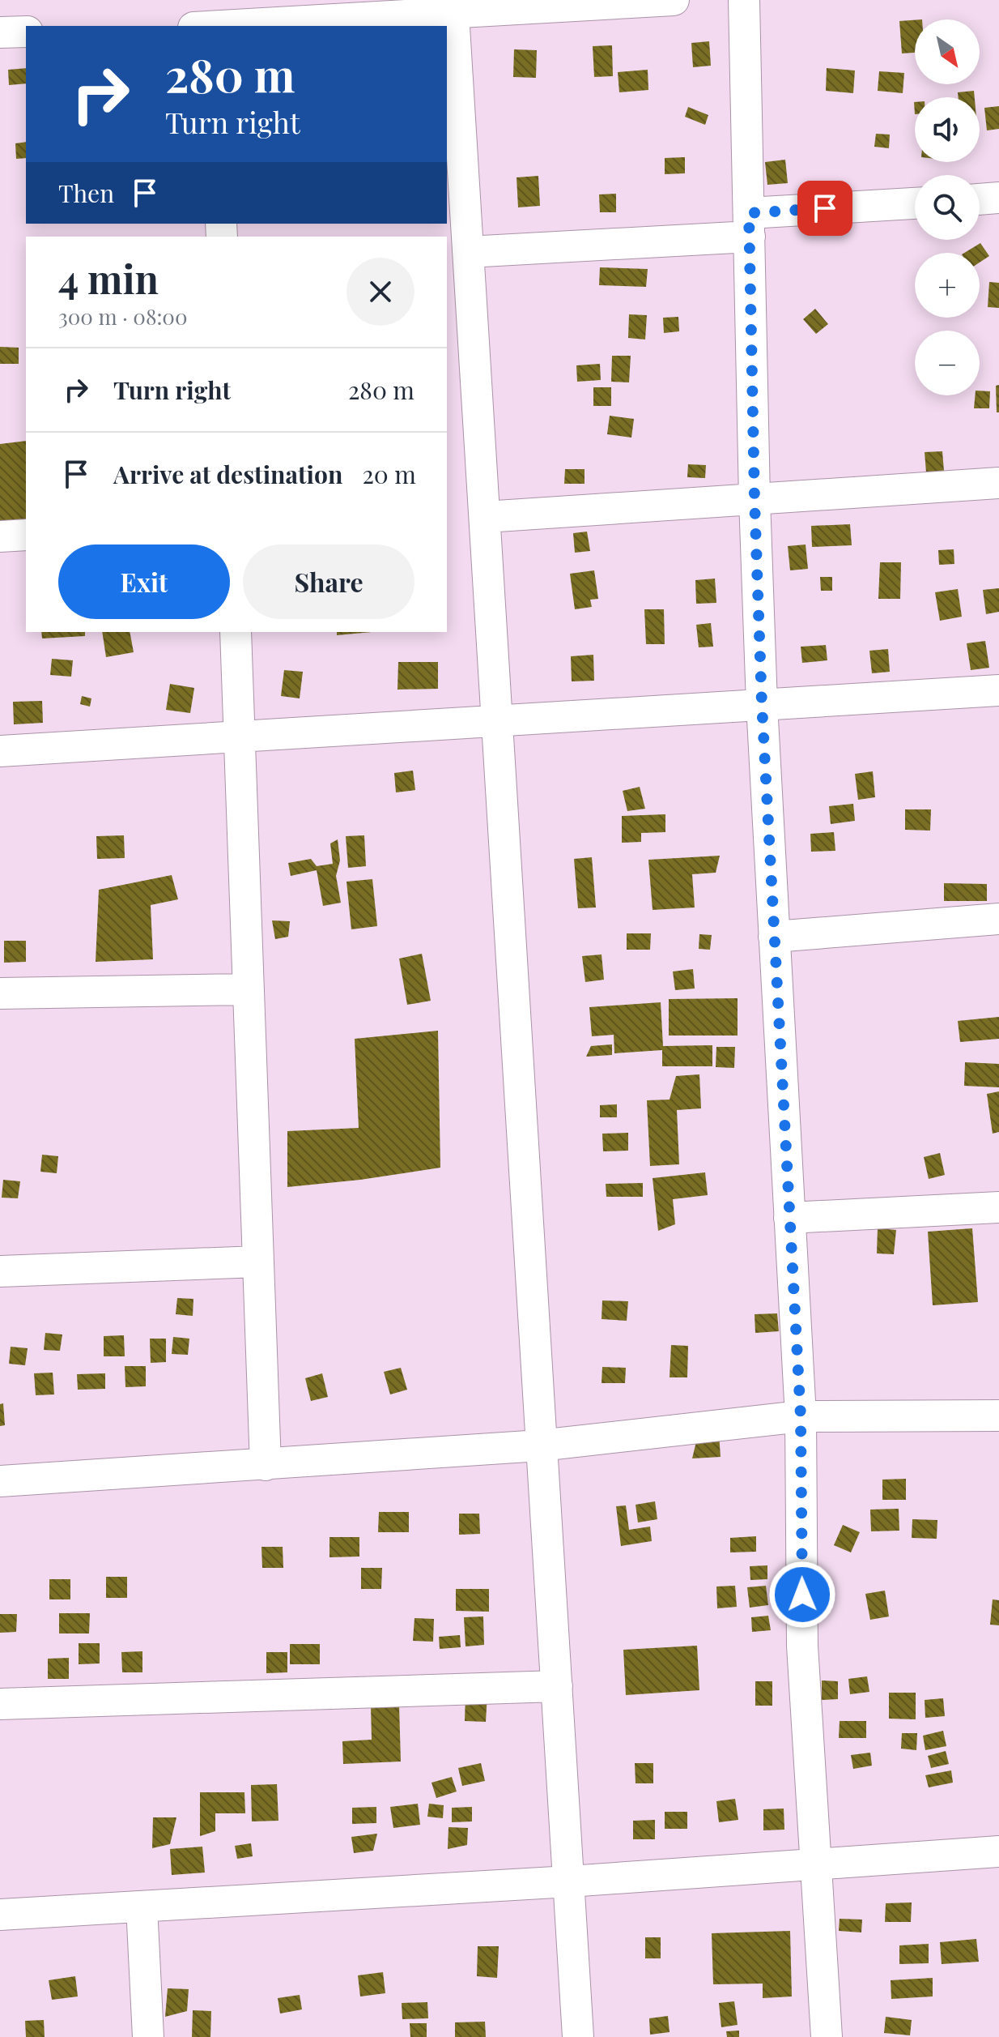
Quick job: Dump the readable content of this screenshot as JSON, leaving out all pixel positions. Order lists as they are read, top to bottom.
{
  "north": "bottom right",
  "page": {
    "map_buttons": ["+", "−"],
    "turn": ["280 m", "Turn right"],
    "then": "Then",
    "heading": ["4 min", "300 m · 08:00"],
    "list": [
      {
        "name": "Turn right",
        "value": "280 m"
      },
      {
        "name": "Arrive at destination",
        "value": "20 m"
      }
    ],
    "buttons": ["Exit", "Share"]
  }
}
